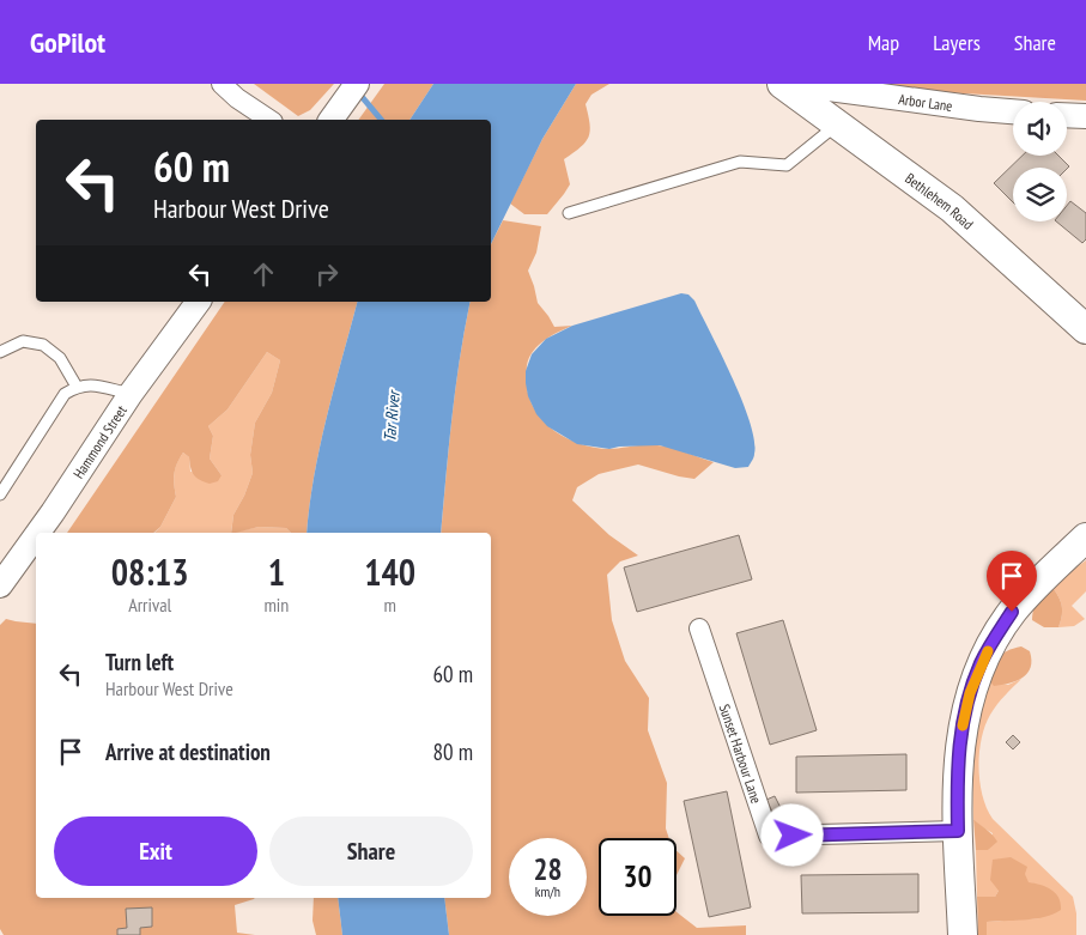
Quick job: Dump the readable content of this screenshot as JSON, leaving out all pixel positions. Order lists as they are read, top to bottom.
{
  "streets": {
    "main road": ["Bethlehem Road"],
    "street": ["Arbor Lane", "Hammond Street", "Sunset Harbour Lane"]
  },
  "water": ["Tar River"],
  "page": {
    "header": "GoPilot",
    "nav": ["Map", "Layers", "Share"],
    "turn": ["60 m", "Harbour West Drive"],
    "eta": [
      "08:13",
      "Arrival",
      "1",
      "min",
      "140",
      "m"
    ],
    "list": [
      {
        "name": "Turn left",
        "note": "Harbour West Drive",
        "value": "60 m"
      },
      {
        "name": "Arrive at destination",
        "value": "80 m"
      }
    ],
    "buttons": ["Exit", "Share"],
    "speed": "28 km/h",
    "limit": "30"
  }
}
